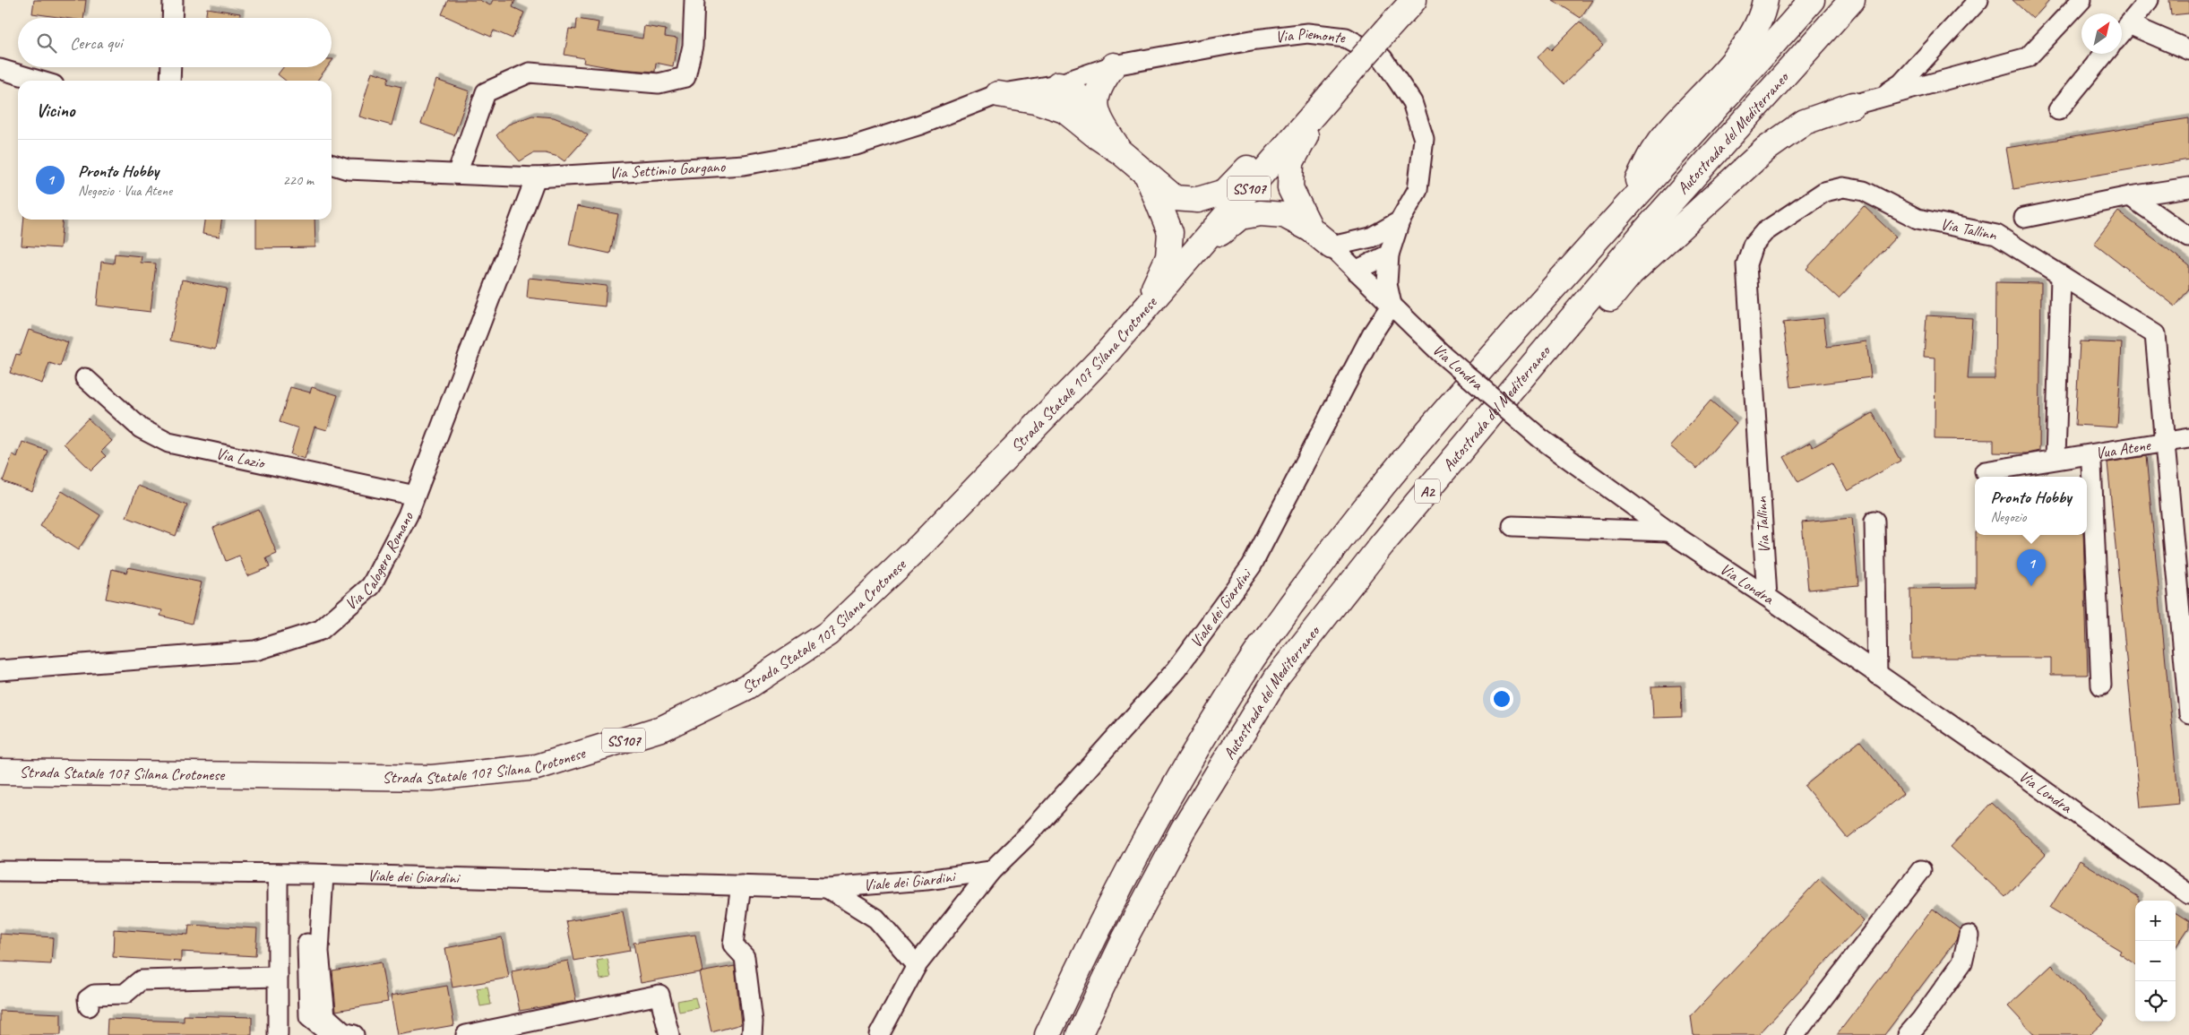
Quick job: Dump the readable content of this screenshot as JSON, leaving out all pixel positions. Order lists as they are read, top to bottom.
{
  "streets": {
    "highway": [
      "Autostrada del Mediterraneo",
      "SS107",
      "Strada Statale 107 Silana Crotonese",
      "A2"
    ],
    "street": [
      "Via Piemonte",
      "Via Settimio Gargano",
      "Via Tallinn",
      "Via Londra",
      "Vua Atene",
      "Via Lazio",
      "Via Calogero Romano",
      "Viale dei Giardini"
    ]
  },
  "crossings": [
    ["Via Piemonte", "Via Settimio Gargano"],
    ["Via Piemonte", "Via Londra"],
    ["Via Piemonte", "Viale dei Giardini"],
    ["Via Settimio Gargano", "Via Calogero Romano"],
    ["Via Tallinn", "Via Londra"],
    ["Via Tallinn", "Vua Atene"],
    ["Via Londra", "Viale dei Giardini"],
    ["Via Lazio", "Via Calogero Romano"]
  ],
  "north": "top right",
  "page": {
    "search": "Cerca qui",
    "heading": "Vicino",
    "list": [
      {
        "mark": "1",
        "name": "Pronto Hobby",
        "note": "Negozio · Vua Atene",
        "value": "220 m"
      }
    ],
    "popup": ["Pronto Hobby", "Negozio"],
    "pins": "1",
    "map_buttons": ["+", "−"]
  }
}
